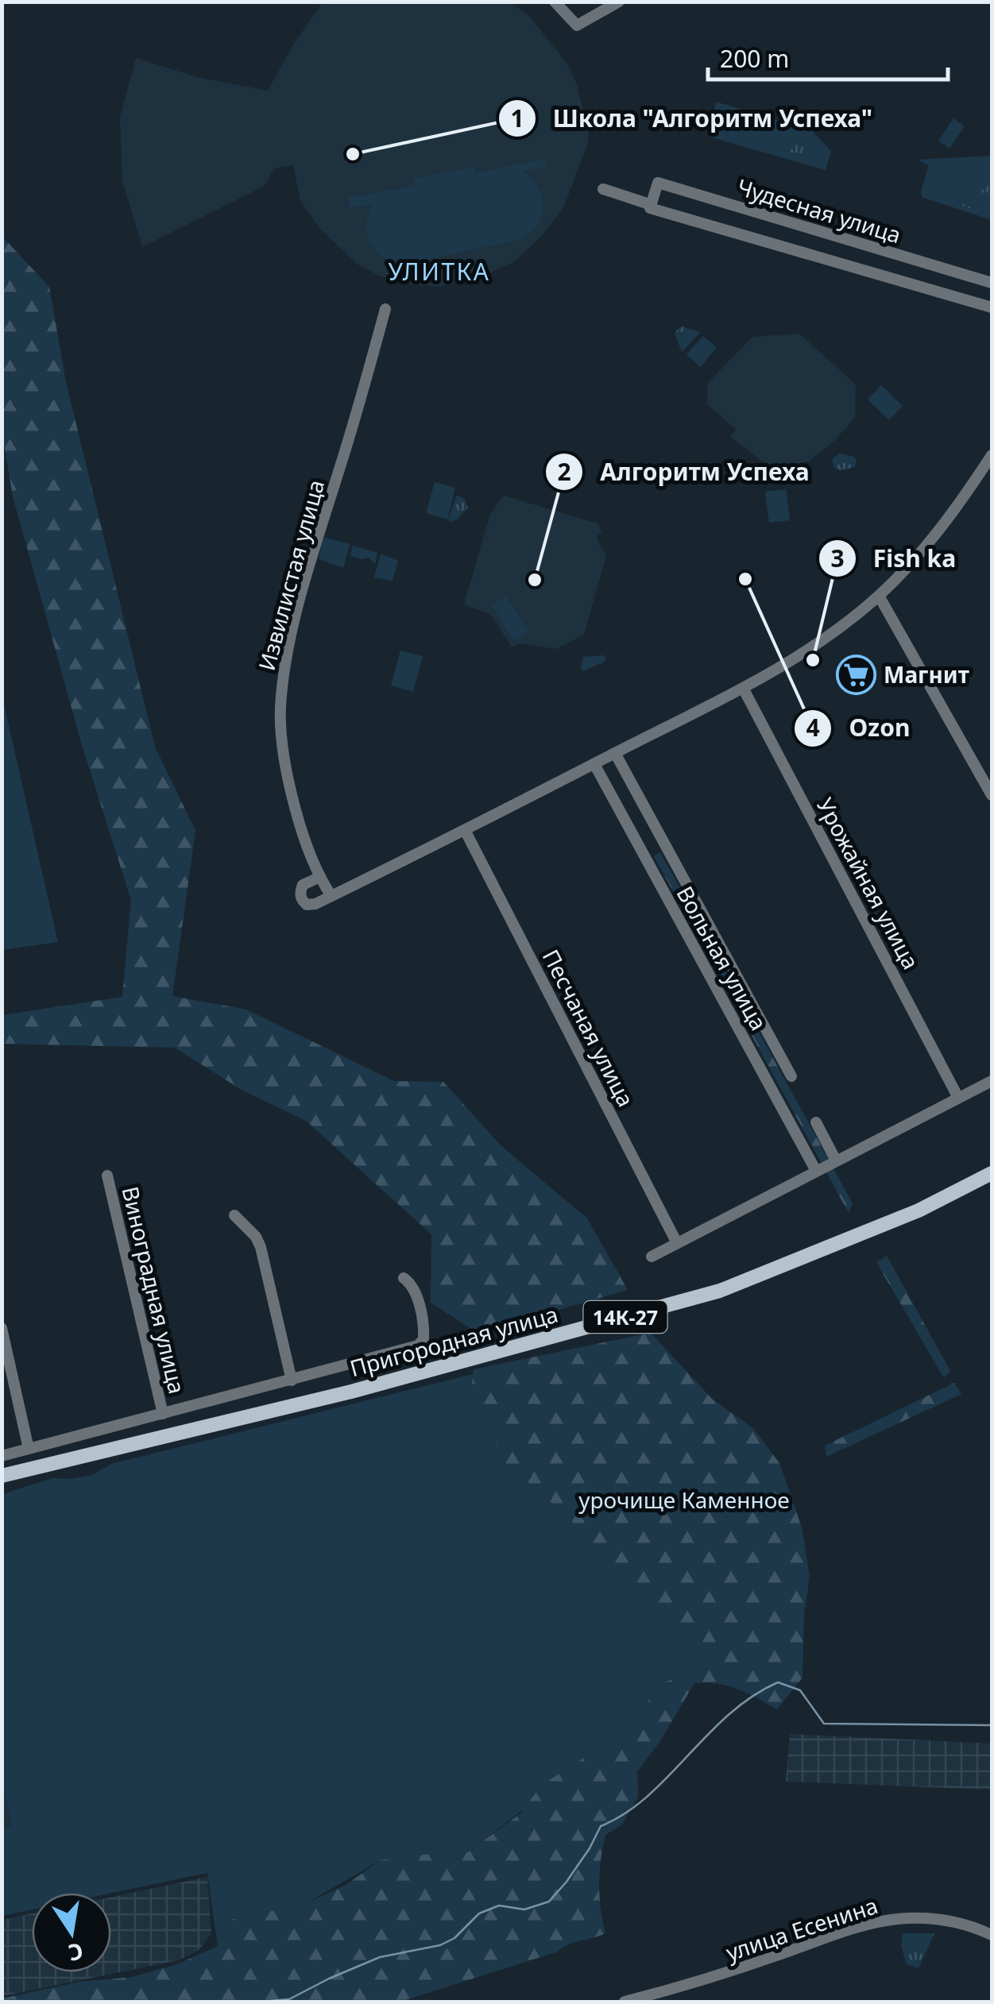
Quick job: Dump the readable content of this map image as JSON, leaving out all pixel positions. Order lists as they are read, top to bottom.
{
  "streets": {
    "main road": ["14К-27", "Пригородная улица"],
    "street": [
      "Чудесная улица",
      "Извилистая улица",
      "Урожайная улица",
      "Вольная улица",
      "Песчаная улица",
      "Виноградная улица",
      "улица Есенина"
    ]
  },
  "crossings": [
    ["Виноградная улица", "Пригородная улица"]
  ],
  "districts": ["УЛИТКА"],
  "parks": ["урочище Каменное"],
  "places": {
    "other": [
      "Школа \"Алгоритм Успеха\"",
      "Ozon",
      "Алгоритм Успеха",
      "Fish ka"
    ],
    "supermarket": ["Магнит"]
  },
  "scale_bar": "200 m",
  "north": "bottom"
}
